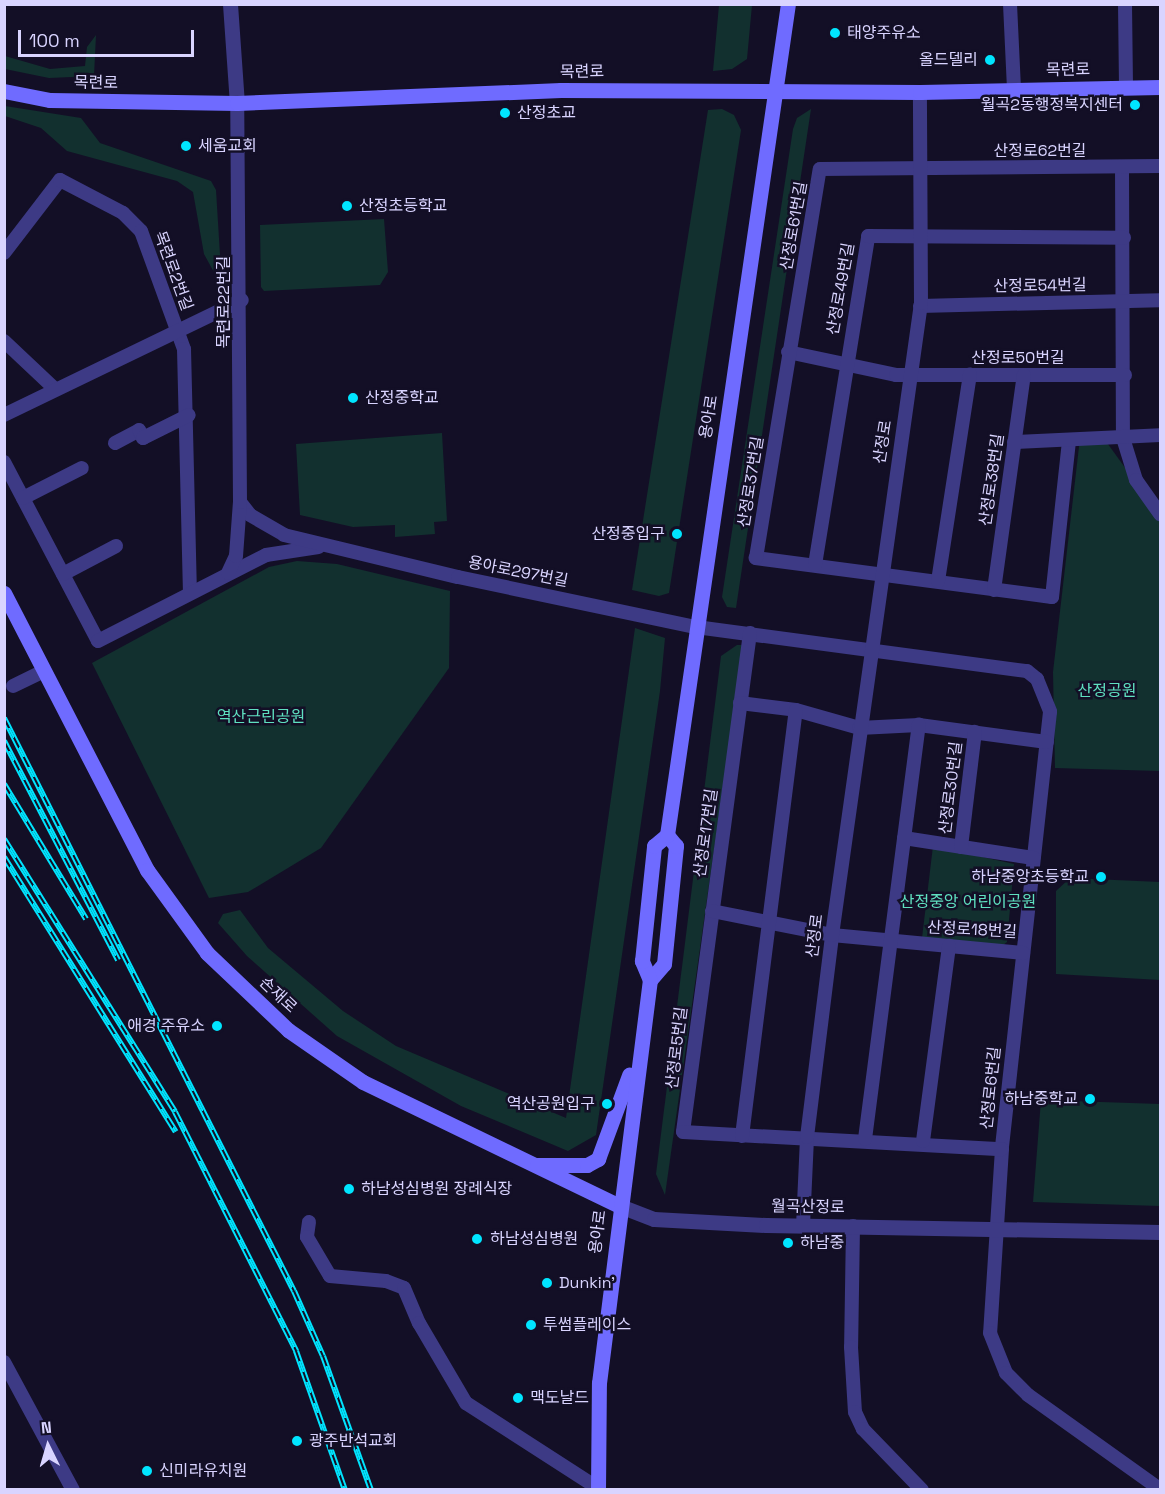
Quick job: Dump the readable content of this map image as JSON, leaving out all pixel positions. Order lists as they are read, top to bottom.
{
  "streets": {
    "main road": ["목련로", "용아로", "손재로"],
    "street": [
      "산정로62번길",
      "산정로61번길",
      "목련로2번길",
      "산정로54번길",
      "산정로49번길",
      "목련로22번길",
      "산정로50번길",
      "산정로",
      "산정로38번길",
      "산정로37번길",
      "용아로297번길",
      "산정로30번길",
      "산정로17번길",
      "산정로18번길",
      "산정로5번길",
      "산정로6번길",
      "월곡산정로"
    ]
  },
  "crossings": [
    ["목련로", "목련로22번길"],
    ["목련로", "용아로"],
    ["목련로", "산정로"],
    ["산정로62번길", "산정로61번길"],
    ["산정로62번길", "산정로"],
    ["산정로61번길", "산정로"],
    ["산정로61번길", "산정로37번길"],
    ["산정로54번길", "산정로"],
    ["산정로49번길", "산정로"],
    ["목련로22번길", "용아로297번길"],
    ["산정로50번길", "산정로"],
    ["산정로50번길", "산정로38번길"],
    ["용아로", "용아로297번길"],
    ["용아로", "손재로"],
    ["용아로", "월곡산정로"],
    ["산정로", "산정로37번길"],
    ["산정로", "산정로30번길"],
    ["산정로", "산정로18번길"],
    ["산정로", "산정로5번길"],
    ["산정로", "산정로6번길"],
    ["산정로", "월곡산정로"],
    ["산정로30번길", "산정로17번길"],
    ["산정로30번길", "산정로18번길"],
    ["산정로17번길", "산정로5번길"],
    ["산정로18번길", "산정로6번길"],
    ["손재로", "월곡산정로"],
    ["산정로5번길", "산정로6번길"]
  ],
  "parks": ["산정공원", "역산근린공원", "산정중앙 어린이공원"],
  "places": [
    "태양주유소",
    "올드델리",
    "월곡2동행정복지센터",
    "산정초교",
    "세움교회",
    "산정초등학교",
    "산정중학교",
    "산정중입구",
    "하남중앙초등학교",
    "애경 주유소",
    "하남중학교",
    "역산공원입구",
    "하남성심병원 장례식장",
    "하남성심병원",
    "하남중",
    "Dunkin'",
    "투썸플레이스",
    "맥도날드",
    "광주반석교회",
    "신미라유치원"
  ],
  "scale_bar": "100 m",
  "north": "top"
}
